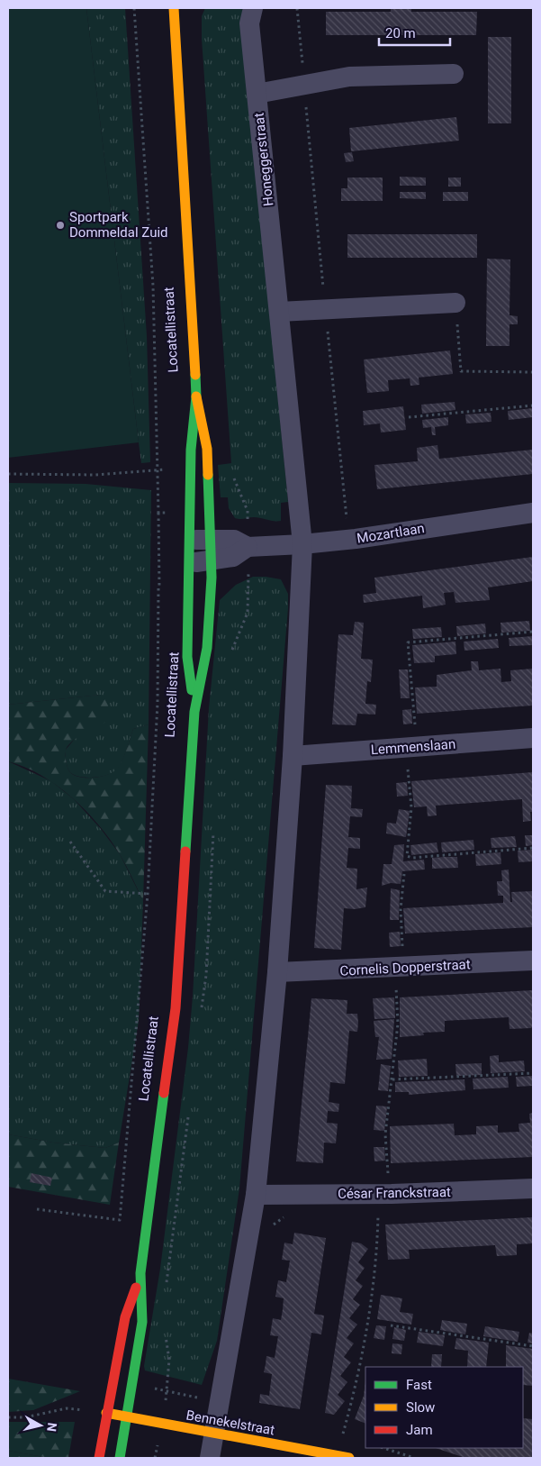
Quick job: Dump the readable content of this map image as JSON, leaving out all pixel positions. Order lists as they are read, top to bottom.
{
  "streets": {
    "main road": ["Locatellistraat", "Bennekelstraat"],
    "street": [
      "Honeggerstraat",
      "Mozartlaan",
      "Lemmenslaan",
      "Cornelis Dopperstraat",
      "César Franckstraat"
    ]
  },
  "crossings": [
    ["Honeggerstraat", "Mozartlaan"],
    ["Locatellistraat", "Mozartlaan"],
    ["Locatellistraat", "Bennekelstraat"]
  ],
  "places": ["Sportpark Dommeldal Zuid"],
  "legend": ["Fast", "Slow", "Jam"],
  "scale_bar": "20 m",
  "north": "right"
}
